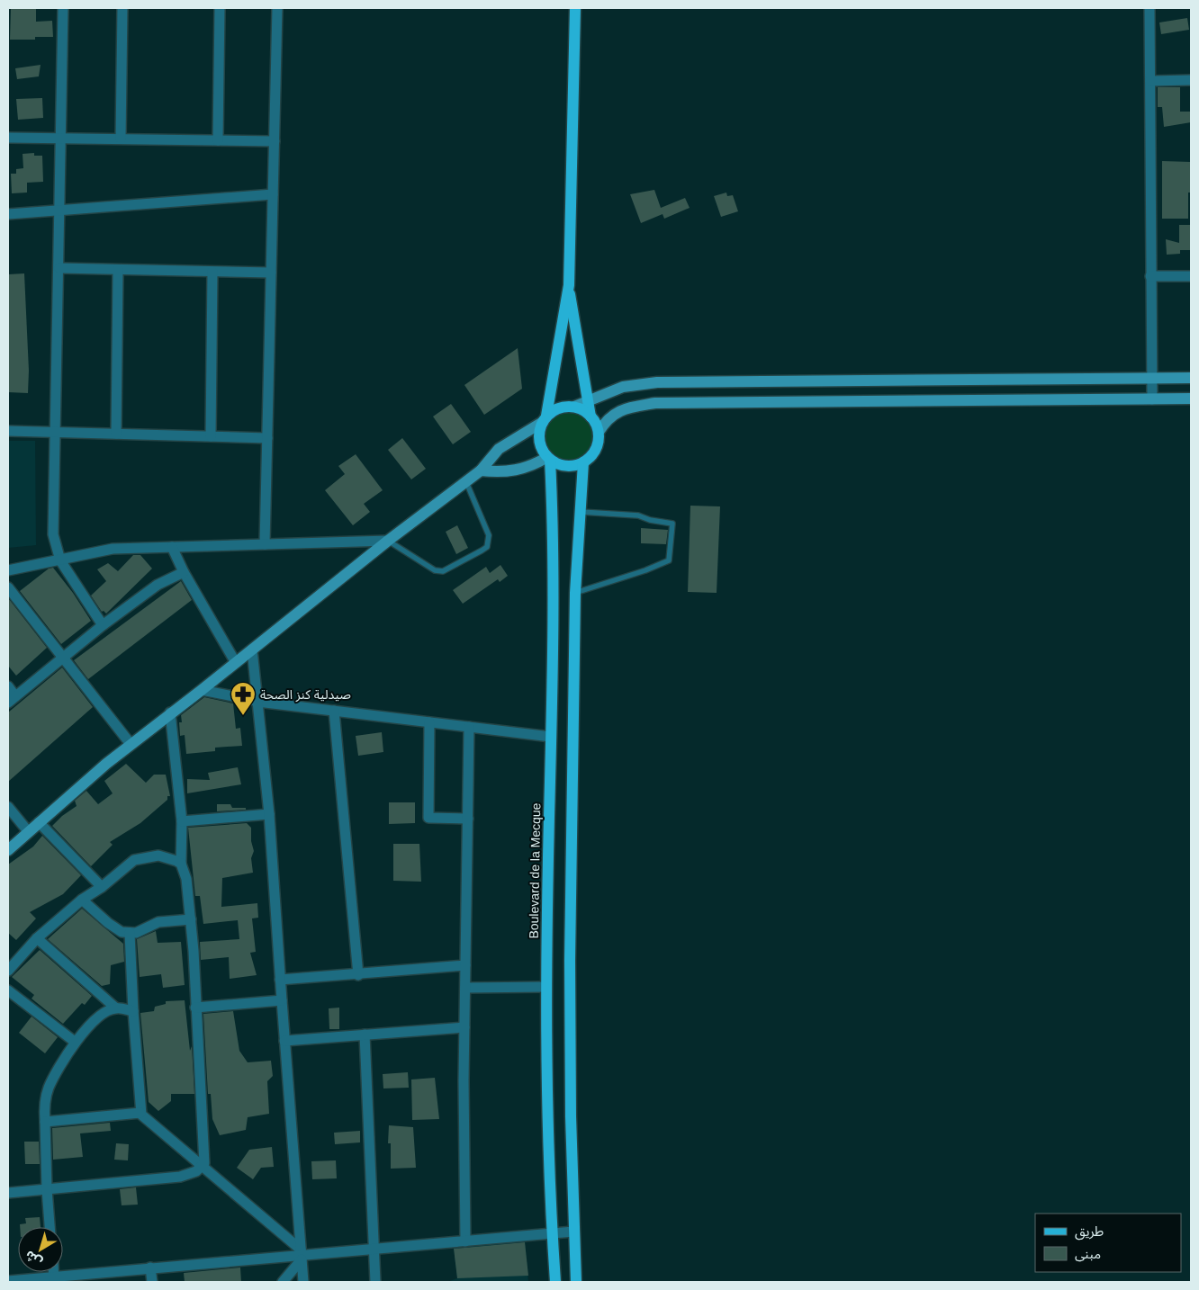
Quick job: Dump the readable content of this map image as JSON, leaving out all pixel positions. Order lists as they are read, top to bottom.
{
  "streets": {
    "main road": ["Boulevard de la Mecque"]
  },
  "places": {
    "pharmacy": ["صيدلية كنز الصحة"]
  },
  "legend": ["طريق", "مبنى"],
  "north": "bottom left"
}
